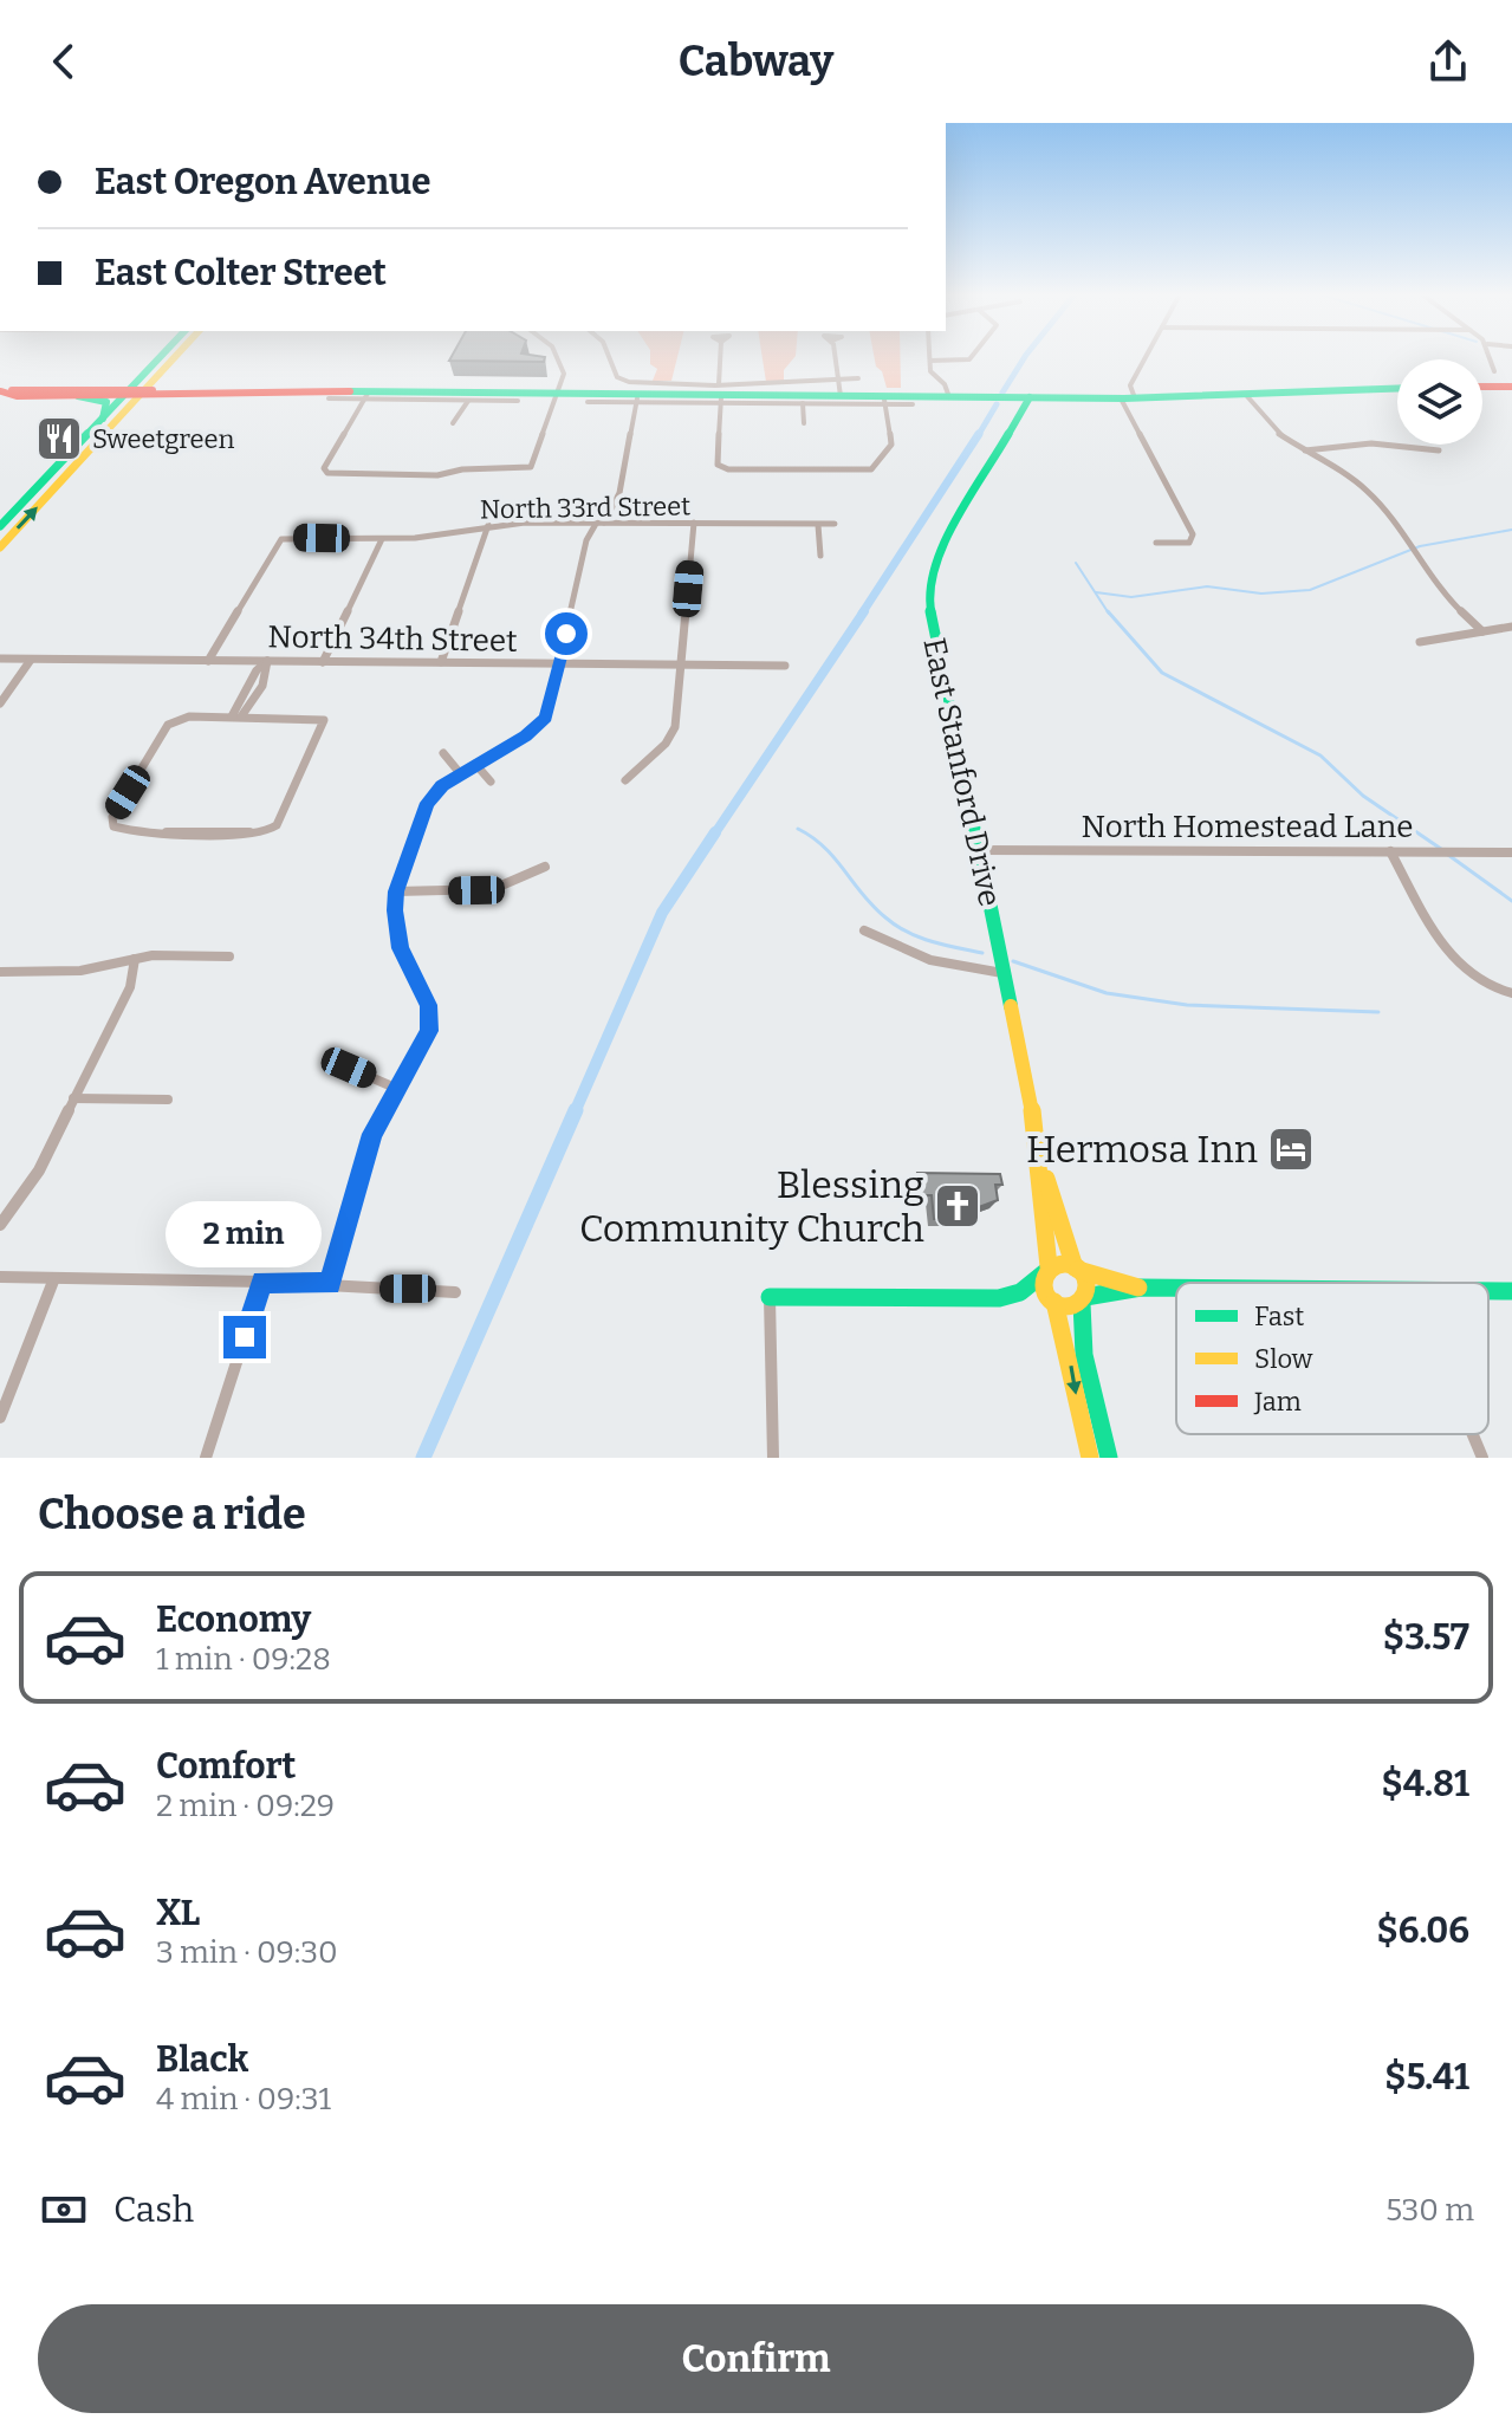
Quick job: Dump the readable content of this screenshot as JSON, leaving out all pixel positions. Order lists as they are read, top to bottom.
{
  "streets": {
    "main road": ["East Stanford Drive"],
    "street": ["North 33rd Street", "North 34th Street", "North Homestead Lane"]
  },
  "crossings": [
    ["North 33rd Street", "North 34th Street"],
    ["East Stanford Drive", "North Homestead Lane"]
  ],
  "places": {
    "restaurant": ["Sweetgreen"],
    "hotel": ["Hermosa Inn"],
    "church": ["Blessing Community Church"]
  },
  "legend": ["Fast", "Slow", "Jam"],
  "page": {
    "header": "Cabway",
    "banner": ["East Oregon Avenue", "East Colter Street"],
    "bubble": "2 min",
    "heading": "Choose a ride",
    "list": [
      {
        "name": "Economy",
        "note": "1 min · 09:28",
        "value": "$3.57"
      },
      {
        "name": "Comfort",
        "note": "2 min · 09:29",
        "value": "$4.81"
      },
      {
        "name": "XL",
        "note": "3 min · 09:30",
        "value": "$6.06"
      },
      {
        "name": "Black",
        "note": "4 min · 09:31",
        "value": "$5.41"
      }
    ],
    "pay": ["Cash", "530 m"],
    "buttons": "Confirm"
  }
}
